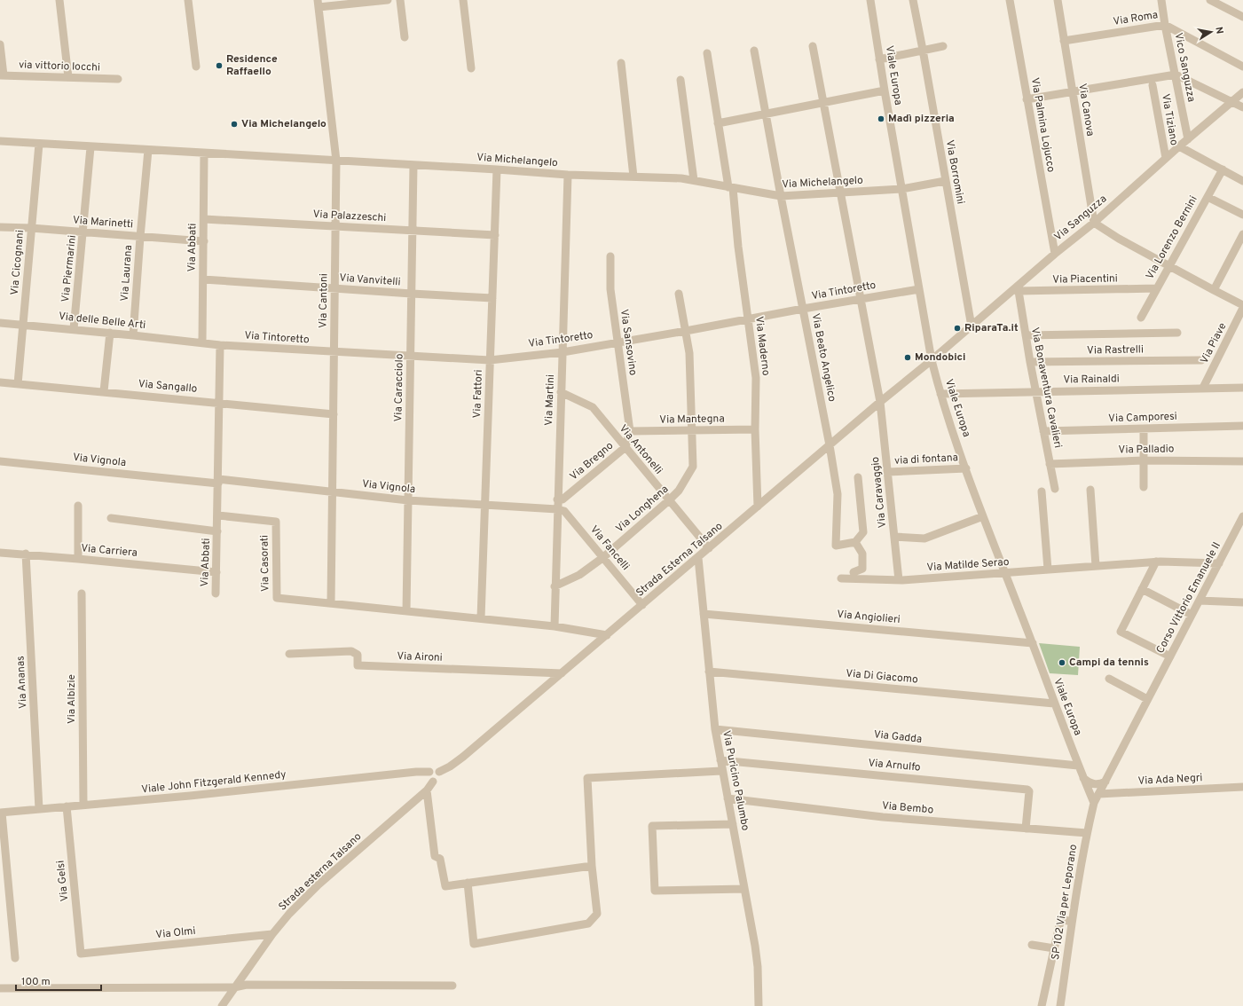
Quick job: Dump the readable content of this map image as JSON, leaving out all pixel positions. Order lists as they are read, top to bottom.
{
  "streets": {
    "street": [
      "Via Roma",
      "via vittorio locchi",
      "Vico Sanguzza",
      "Viale Europa",
      "Via Canova",
      "Via Tiziano",
      "Via Palmina Lojucco",
      "Via Michelangelo",
      "Via Borromini",
      "Via Palazzeschi",
      "Via Sanguzza",
      "Via Marinetti",
      "Via Lorenzo Bernini",
      "Via Abbati",
      "Via Cicognani",
      "Via Piermarini",
      "Via Laurana",
      "Via Piacentini",
      "Via Vanvitelli",
      "Via Tintoretto",
      "Via Cantoni",
      "Via delle Belle Arti",
      "Via Sansovino",
      "Via Piave",
      "Via Maderno",
      "Via Rastrelli",
      "Via Beato Angelico",
      "Via Rainaldi",
      "Via Sangallo",
      "Via Caracciolo",
      "Via Bonaventura Cavalieri",
      "Via Fattori",
      "Via Martini",
      "Via Camporesi",
      "Via Mantegna",
      "Via Antonelli",
      "Via Palladio",
      "via di fontana",
      "Via Vignola",
      "Via Bregno",
      "Via Caravaggio",
      "Via Longhena",
      "Via Fancelli",
      "Via Carriera",
      "Strada Esterna Talsano",
      "Via Casorati",
      "Via Matilde Serao",
      "Corso Vittorio Emanuele II",
      "Via Angiolieri",
      "Via Aironi",
      "Via Di Giacomo",
      "Via Ananas",
      "Via Albizie",
      "Via Gadda",
      "Via Arnulfo",
      "Via Ada Negri",
      "Via Puricino Palumbo",
      "Viale John Fitzgerald Kennedy",
      "Via Bembo",
      "Strada esterna Talsano",
      "Via Gelsi",
      "SP 102 Via per Leporano",
      "Via Olmi"
    ]
  },
  "crossings": [
    ["Via Roma", "Vico Sanguzza"],
    ["Via Roma", "Via Canova"],
    ["Vico Sanguzza", "Via Sanguzza"],
    ["Viale Europa", "Via Michelangelo"],
    ["Viale Europa", "Via Sanguzza"],
    ["Viale Europa", "Via Tintoretto"],
    ["Viale Europa", "Via Rainaldi"],
    ["Viale Europa", "via di fontana"],
    ["Viale Europa", "Strada Esterna Talsano"],
    ["Viale Europa", "Via Matilde Serao"],
    ["Viale Europa", "Corso Vittorio Emanuele II"],
    ["Viale Europa", "Via Angiolieri"],
    ["Viale Europa", "Via Di Giacomo"],
    ["Viale Europa", "Via Gadda"],
    ["Viale Europa", "SP 102 Via per Leporano"],
    ["Via Canova", "Via Sanguzza"],
    ["Via Tiziano", "Via Sanguzza"],
    ["Via Palmina Lojucco", "Via Sanguzza"],
    ["Via Michelangelo", "Via Borromini"],
    ["Via Michelangelo", "Via Abbati"],
    ["Via Michelangelo", "Via Cicognani"],
    ["Via Michelangelo", "Via Piermarini"],
    ["Via Michelangelo", "Via Laurana"],
    ["Via Michelangelo", "Via Cantoni"],
    ["Via Michelangelo", "Via Maderno"],
    ["Via Michelangelo", "Via Beato Angelico"],
    ["Via Michelangelo", "Via Caracciolo"],
    ["Via Michelangelo", "Via Fattori"],
    ["Via Michelangelo", "Via Martini"],
    ["Via Michelangelo", "Via Caravaggio"],
    ["Via Borromini", "Via Sanguzza"],
    ["Via Palazzeschi", "Via Abbati"],
    ["Via Palazzeschi", "Via Cantoni"],
    ["Via Palazzeschi", "Via Caracciolo"],
    ["Via Palazzeschi", "Via Fattori"],
    ["Via Sanguzza", "Via Piacentini"],
    ["Via Sanguzza", "Via Bonaventura Cavalieri"],
    ["Via Sanguzza", "Strada Esterna Talsano"],
    ["Via Marinetti", "Via Abbati"],
    ["Via Marinetti", "Via Cicognani"],
    ["Via Marinetti", "Via Piermarini"],
    ["Via Marinetti", "Via Laurana"],
    ["Via Lorenzo Bernini", "Via Piacentini"],
    ["Via Abbati", "Via Vanvitelli"],
    ["Via Abbati", "Via Tintoretto"],
    ["Via Abbati", "Via delle Belle Arti"],
    ["Via Abbati", "Via Sangallo"],
    ["Via Abbati", "Via Vignola"],
    ["Via Abbati", "Via Carriera"],
    ["Via Abbati", "Via Casorati"],
    ["Via Cicognani", "Via delle Belle Arti"],
    ["Via Cicognani", "Via Sangallo"],
    ["Via Piermarini", "Via delle Belle Arti"],
    ["Via Laurana", "Via delle Belle Arti"],
    ["Via Piacentini", "Via Bonaventura Cavalieri"],
    ["Via Vanvitelli", "Via Cantoni"],
    ["Via Vanvitelli", "Via Caracciolo"],
    ["Via Vanvitelli", "Via Fattori"],
    ["Via Tintoretto", "Via Cantoni"],
    ["Via Tintoretto", "Via delle Belle Arti"],
    ["Via Tintoretto", "Via Sansovino"],
    ["Via Tintoretto", "Via Maderno"],
    ["Via Tintoretto", "Via Beato Angelico"],
    ["Via Tintoretto", "Via Caracciolo"],
    ["Via Tintoretto", "Via Fattori"],
    ["Via Tintoretto", "Via Martini"],
    ["Via Tintoretto", "Via Caravaggio"],
    ["Via Tintoretto", "Via Longhena"],
    ["Via Cantoni", "Via Sangallo"],
    ["Via Cantoni", "Via Vignola"],
    ["Via Cantoni", "Via Casorati"],
    ["Via Sansovino", "Via Mantegna"],
    ["Via Sansovino", "Via Bregno"],
    ["Via Piave", "Via Rainaldi"],
    ["Via Maderno", "Via Mantegna"],
    ["Via Maderno", "Strada Esterna Talsano"],
    ["Via Rastrelli", "Via Bonaventura Cavalieri"],
    ["Via Beato Angelico", "Strada Esterna Talsano"],
    ["Via Rainaldi", "Via Bonaventura Cavalieri"],
    ["Via Caracciolo", "Via Vignola"],
    ["Via Bonaventura Cavalieri", "Via Camporesi"],
    ["Via Bonaventura Cavalieri", "Via Palladio"],
    ["Via Fattori", "Via Vignola"],
    ["Via Martini", "Via Antonelli"],
    ["Via Martini", "Via Vignola"],
    ["Via Martini", "Via Bregno"],
    ["Via Martini", "Via Longhena"],
    ["Via Martini", "Via Fancelli"],
    ["Via Mantegna", "Via Bregno"],
    ["Via Mantegna", "Via Longhena"],
    ["Via Antonelli", "Via Bregno"],
    ["Via Antonelli", "Via Longhena"],
    ["Via Antonelli", "Strada Esterna Talsano"],
    ["via di fontana", "Via Caravaggio"],
    ["Via Vignola", "Via Fancelli"],
    ["Via Caravaggio", "Strada Esterna Talsano"],
    ["Via Caravaggio", "Via Matilde Serao"],
    ["Via Longhena", "Via Fancelli"],
    ["Via Fancelli", "Strada Esterna Talsano"],
    ["Via Carriera", "Via Ananas"],
    ["Strada Esterna Talsano", "Via Aironi"],
    ["Strada Esterna Talsano", "Via Puricino Palumbo"],
    ["Strada Esterna Talsano", "Viale John Fitzgerald Kennedy"],
    ["Strada Esterna Talsano", "Strada esterna Talsano"],
    ["Via Matilde Serao", "Corso Vittorio Emanuele II"],
    ["Corso Vittorio Emanuele II", "Via Ada Negri"],
    ["Corso Vittorio Emanuele II", "SP 102 Via per Leporano"],
    ["Via Angiolieri", "Via Puricino Palumbo"],
    ["Via Di Giacomo", "Via Puricino Palumbo"],
    ["Via Ananas", "Viale John Fitzgerald Kennedy"],
    ["Via Albizie", "Viale John Fitzgerald Kennedy"],
    ["Via Gadda", "Via Puricino Palumbo"],
    ["Via Arnulfo", "Via Puricino Palumbo"],
    ["Via Arnulfo", "Via Bembo"],
    ["Via Puricino Palumbo", "Via Bembo"],
    ["Viale John Fitzgerald Kennedy", "Strada esterna Talsano"],
    ["Viale John Fitzgerald Kennedy", "Via Gelsi"],
    ["Via Bembo", "SP 102 Via per Leporano"],
    ["Strada esterna Talsano", "Via Olmi"],
    ["Via Gelsi", "Via Olmi"]
  ],
  "places": [
    "Residence Raffaello",
    "Madì pizzeria",
    "Via Michelangelo",
    "RiparaTa.it",
    "Mondobici",
    "Campi da tennis"
  ],
  "scale_bar": "100 m",
  "north": "right"
}
